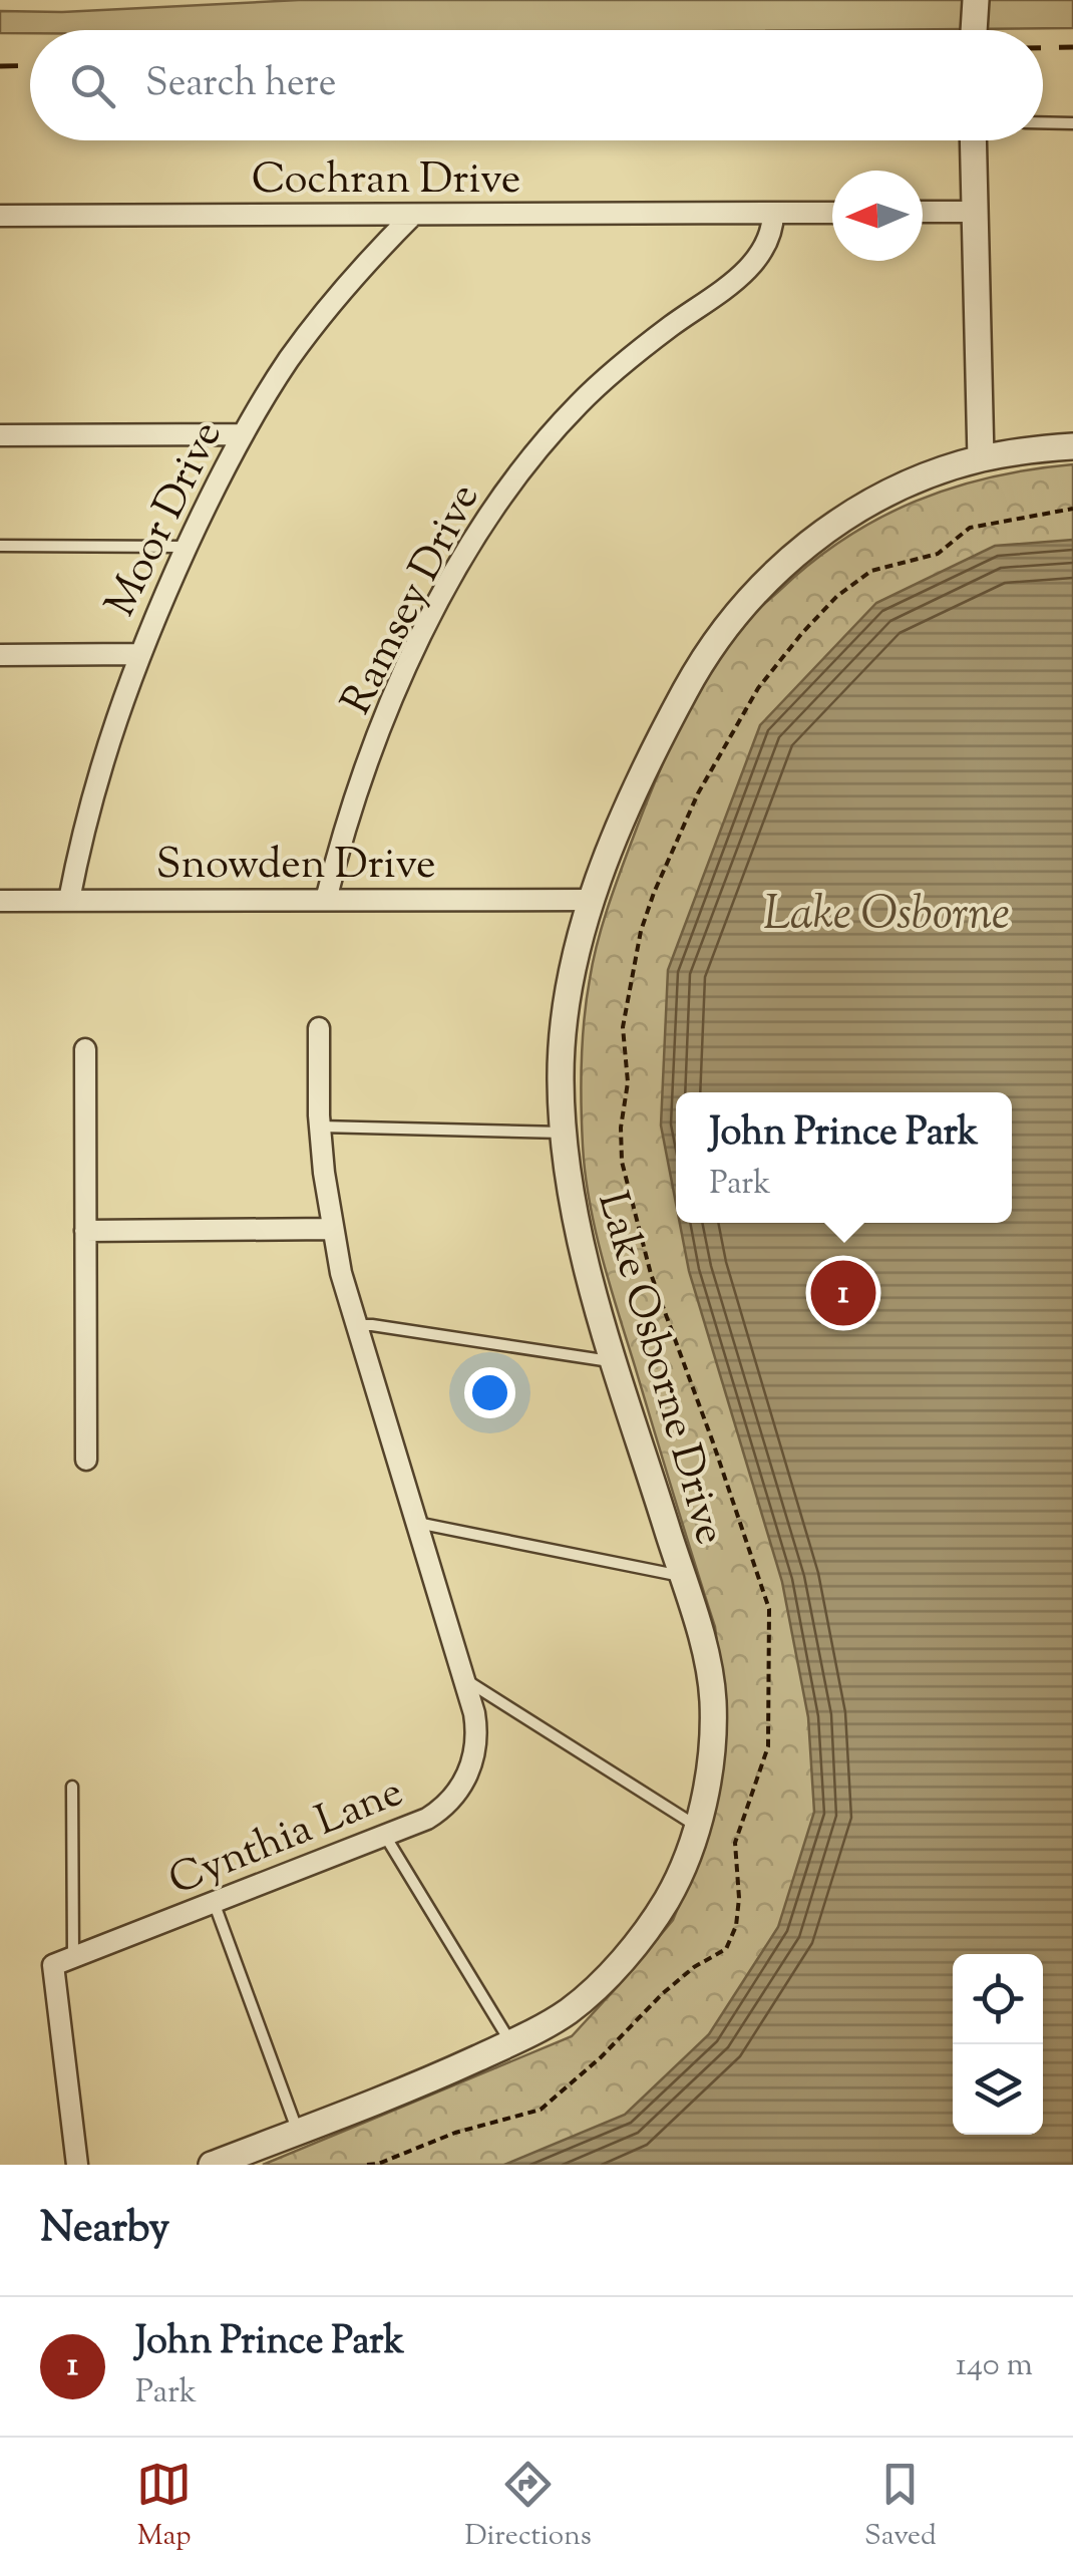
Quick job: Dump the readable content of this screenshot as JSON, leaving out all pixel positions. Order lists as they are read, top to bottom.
{
  "streets": {
    "street": [
      "Cochran Drive",
      "Moor Drive",
      "Ramsey Drive",
      "Snowden Drive",
      "Lake Osborne Drive",
      "Cynthia Lane"
    ]
  },
  "crossings": [
    ["Cochran Drive", "Moor Drive"],
    ["Cochran Drive", "Ramsey Drive"],
    ["Moor Drive", "Snowden Drive"],
    ["Ramsey Drive", "Snowden Drive"],
    ["Snowden Drive", "Lake Osborne Drive"]
  ],
  "water": ["Lake Osborne"],
  "north": "left",
  "page": {
    "search": "Search here",
    "popup": ["John Prince Park", "Park"],
    "pins": "1",
    "heading": "Nearby",
    "list": [
      {
        "mark": "1",
        "name": "John Prince Park",
        "note": "Park",
        "value": "140 m"
      }
    ],
    "nav": ["Map", "Directions", "Saved"]
  }
}
